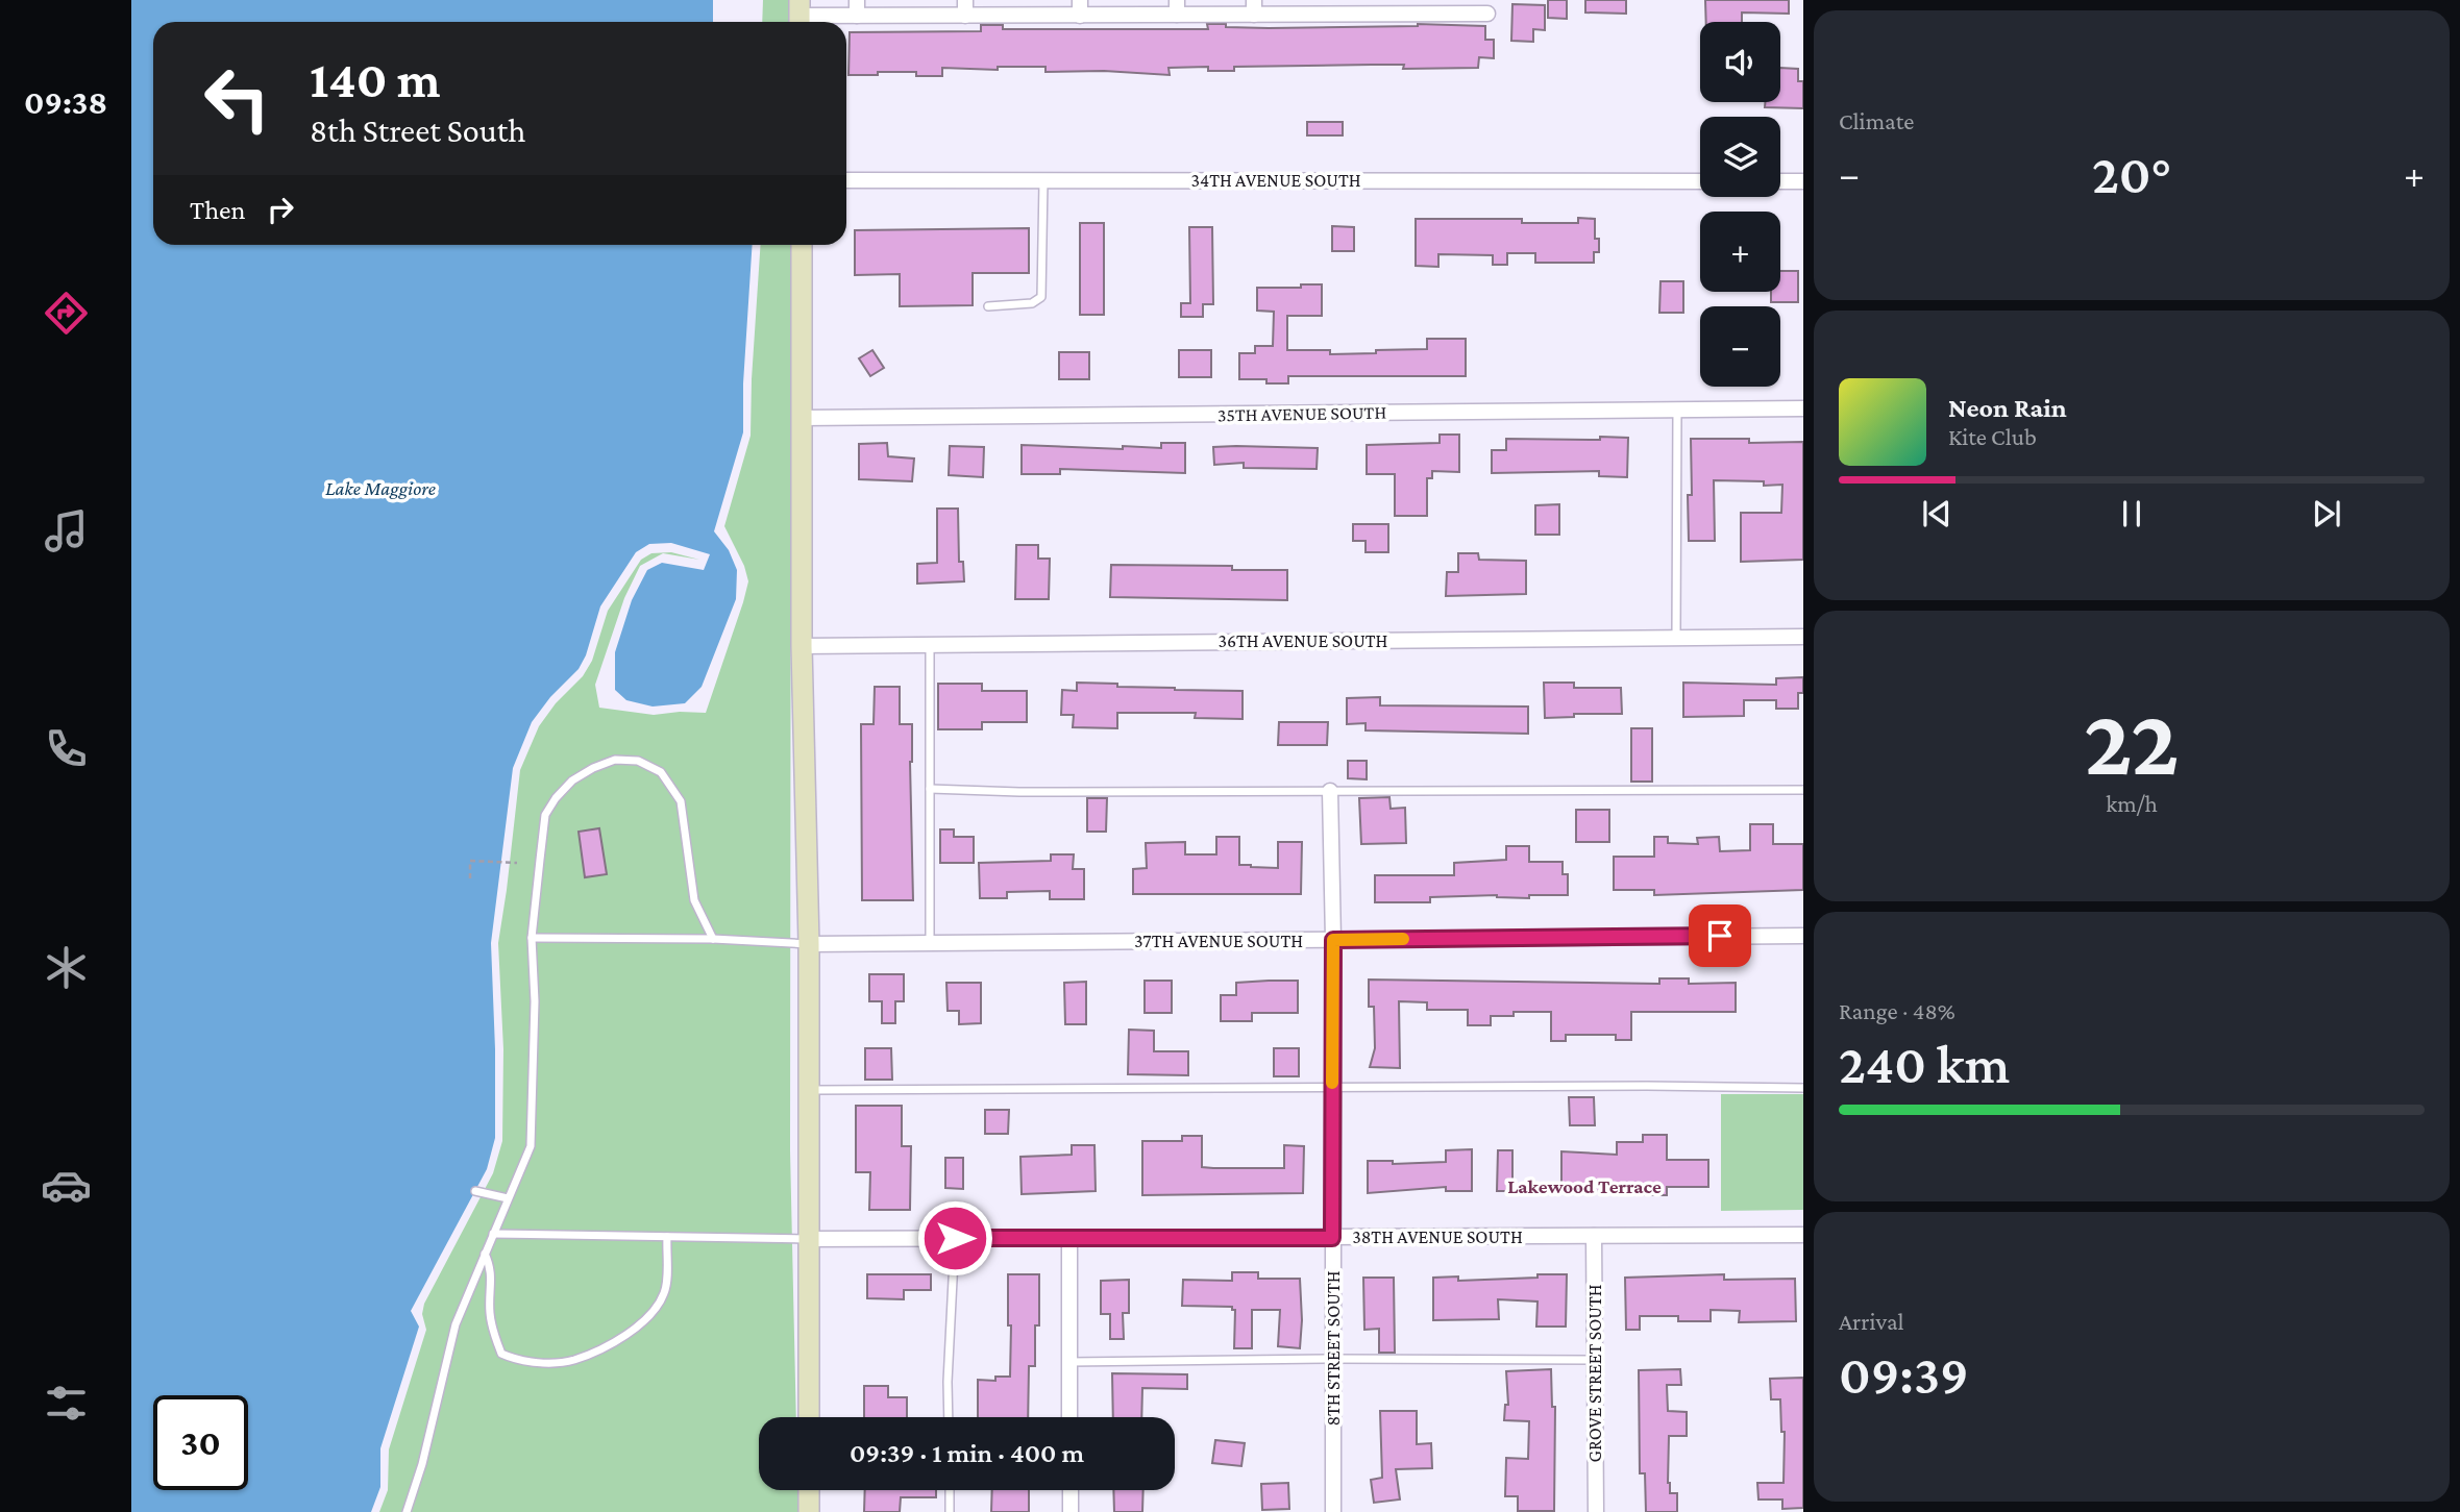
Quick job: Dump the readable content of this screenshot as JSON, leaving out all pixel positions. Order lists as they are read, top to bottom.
{
  "streets": {
    "street": [
      "34TH AVENUE SOUTH",
      "35TH AVENUE SOUTH",
      "36TH AVENUE SOUTH",
      "37TH AVENUE SOUTH",
      "38TH AVENUE SOUTH",
      "8TH STREET SOUTH",
      "GROVE STREET SOUTH"
    ]
  },
  "crossings": [
    ["37TH AVENUE SOUTH", "8TH STREET SOUTH"],
    ["38TH AVENUE SOUTH", "8TH STREET SOUTH"],
    ["38TH AVENUE SOUTH", "GROVE STREET SOUTH"]
  ],
  "districts": ["Lakewood Terrace"],
  "water": ["Lake Maggiore"],
  "page": {
    "tabs": "09:38",
    "tile": [
      "Climate",
      ["22", "km/h"],
      ["Range · 48%", "240 km"],
      ["Arrival", "09:39"]
    ],
    "map_buttons": ["+", "−"],
    "turn": ["140 m", "8th Street South"],
    "heat": ["−", "20°", "+"],
    "then": "Then",
    "song": ["Neon Rain", "Kite Club"],
    "limit": "30",
    "trip": "09:39 · 1 min · 400 m"
  }
}
